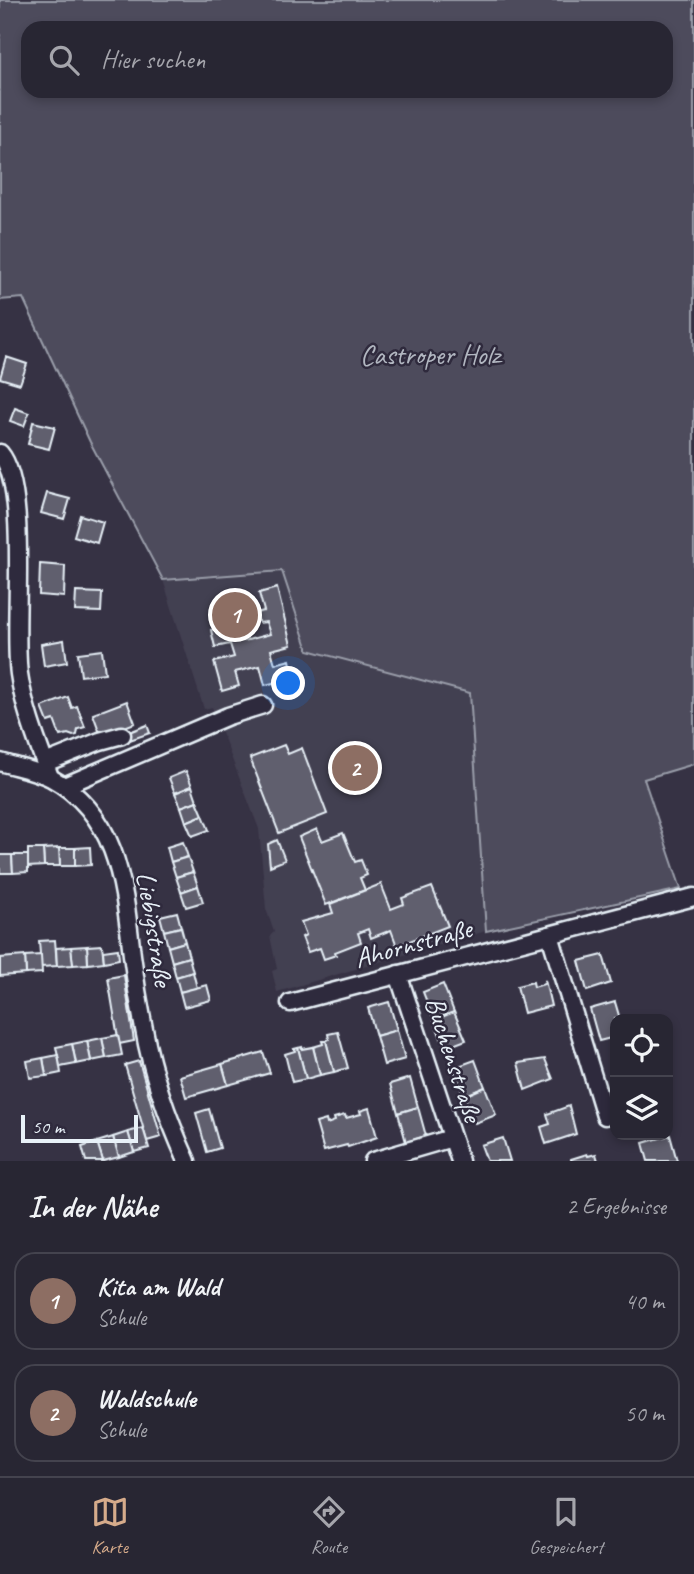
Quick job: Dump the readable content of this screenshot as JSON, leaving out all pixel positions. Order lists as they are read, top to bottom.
{
  "streets": {
    "street": ["Liebigstraße", "Ahornstraße", "Buchenstraße"]
  },
  "crossings": [
    ["Ahornstraße", "Buchenstraße"]
  ],
  "parks": ["Castroper Holz"],
  "scale_bar": "50 m",
  "page": {
    "search": "Hier suchen",
    "pins": ["1", "2"],
    "scale": "50 m",
    "heading": ["In der Nähe", "2 Ergebnisse"],
    "list": [
      {
        "mark": "1",
        "name": "Kita am Wald",
        "note": "Schule",
        "value": "40 m"
      },
      {
        "mark": "2",
        "name": "Waldschule",
        "note": "Schule",
        "value": "50 m"
      }
    ],
    "nav": ["Karte", "Route", "Gespeichert"]
  }
}
